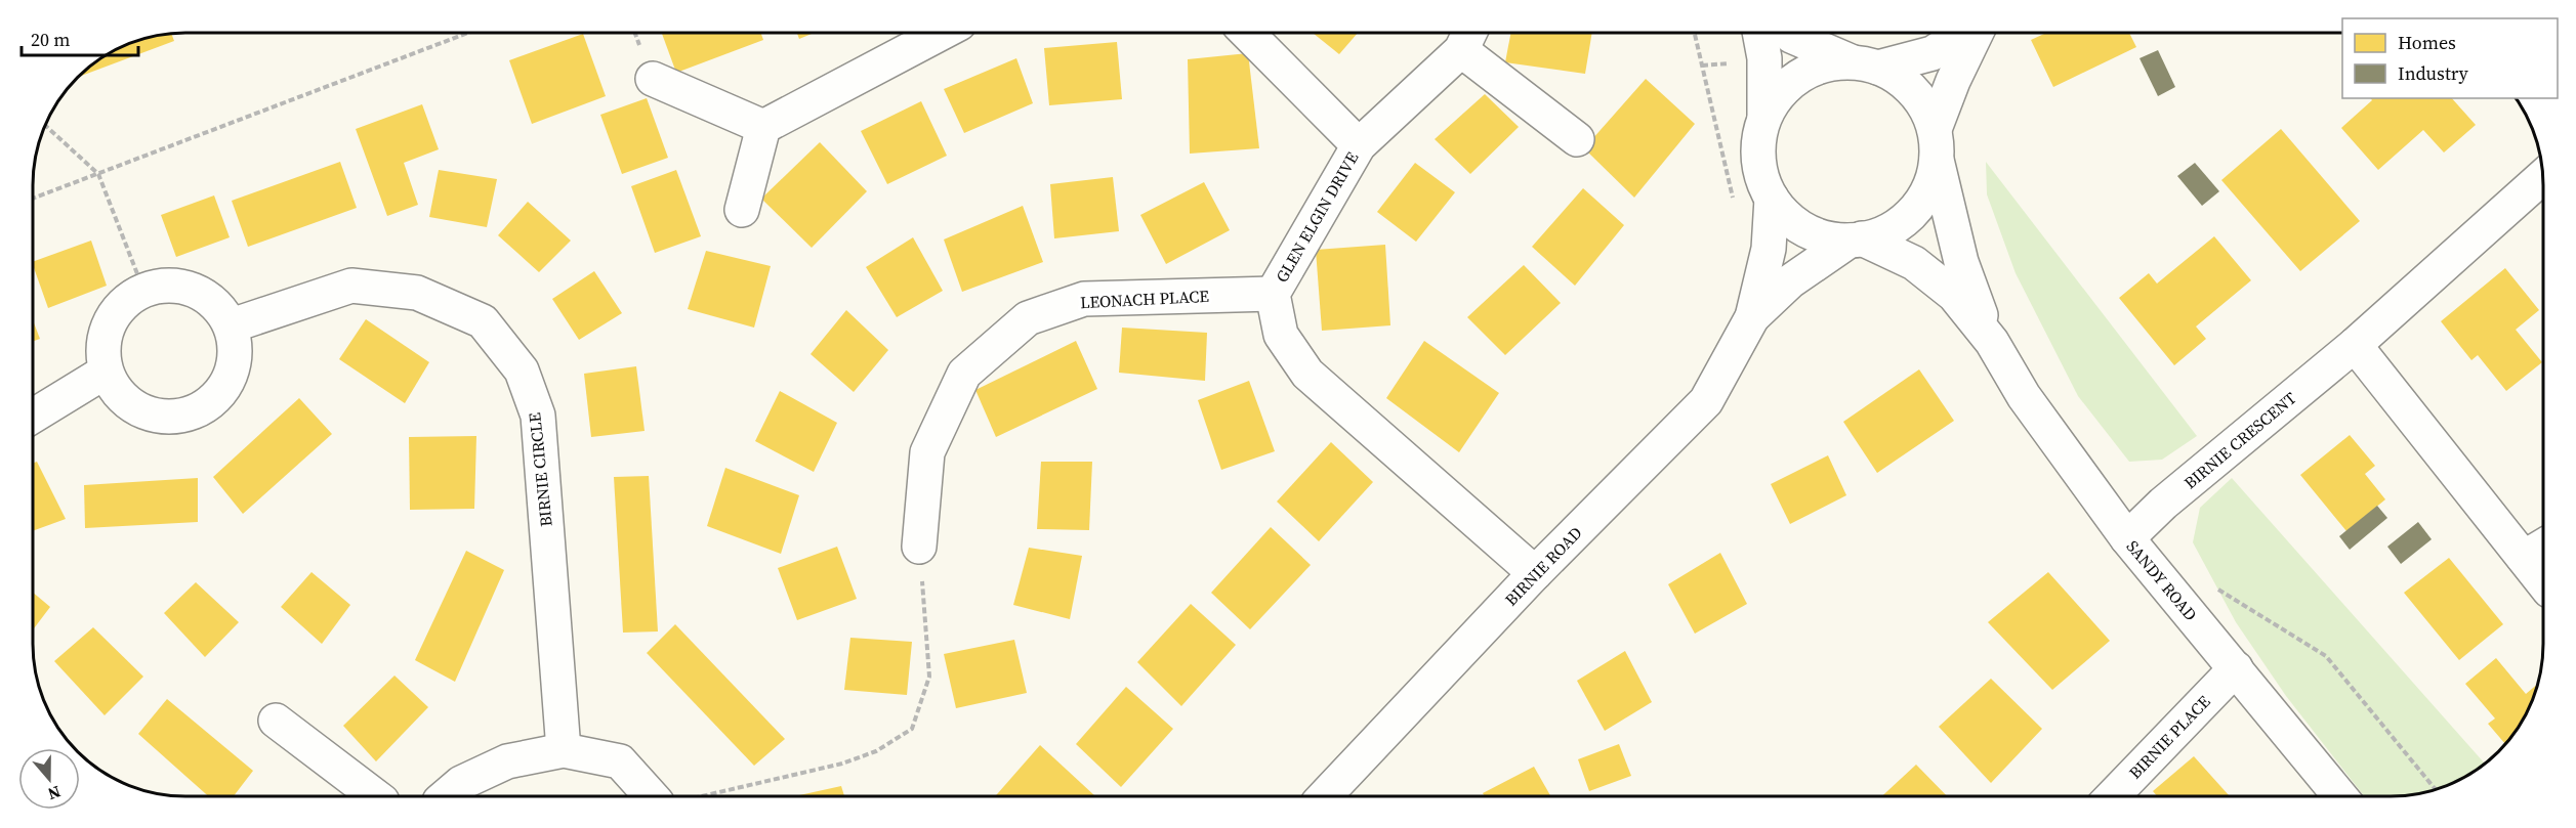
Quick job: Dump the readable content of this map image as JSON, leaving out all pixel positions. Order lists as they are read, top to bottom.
{
  "streets": {
    "street": [
      "GLEN ELGIN DRIVE",
      "LEONACH PLACE",
      "BIRNIE CRESCENT",
      "BIRNIE CIRCLE",
      "BIRNIE ROAD",
      "SANDY ROAD",
      "BIRNIE PLACE"
    ]
  },
  "crossings": [
    ["GLEN ELGIN DRIVE", "LEONACH PLACE"],
    ["GLEN ELGIN DRIVE", "BIRNIE ROAD"],
    ["BIRNIE CRESCENT", "SANDY ROAD"],
    ["BIRNIE ROAD", "SANDY ROAD"],
    ["SANDY ROAD", "BIRNIE PLACE"]
  ],
  "legend": ["Homes", "Industry"],
  "scale_bar": "20 m",
  "north": "bottom"
}
